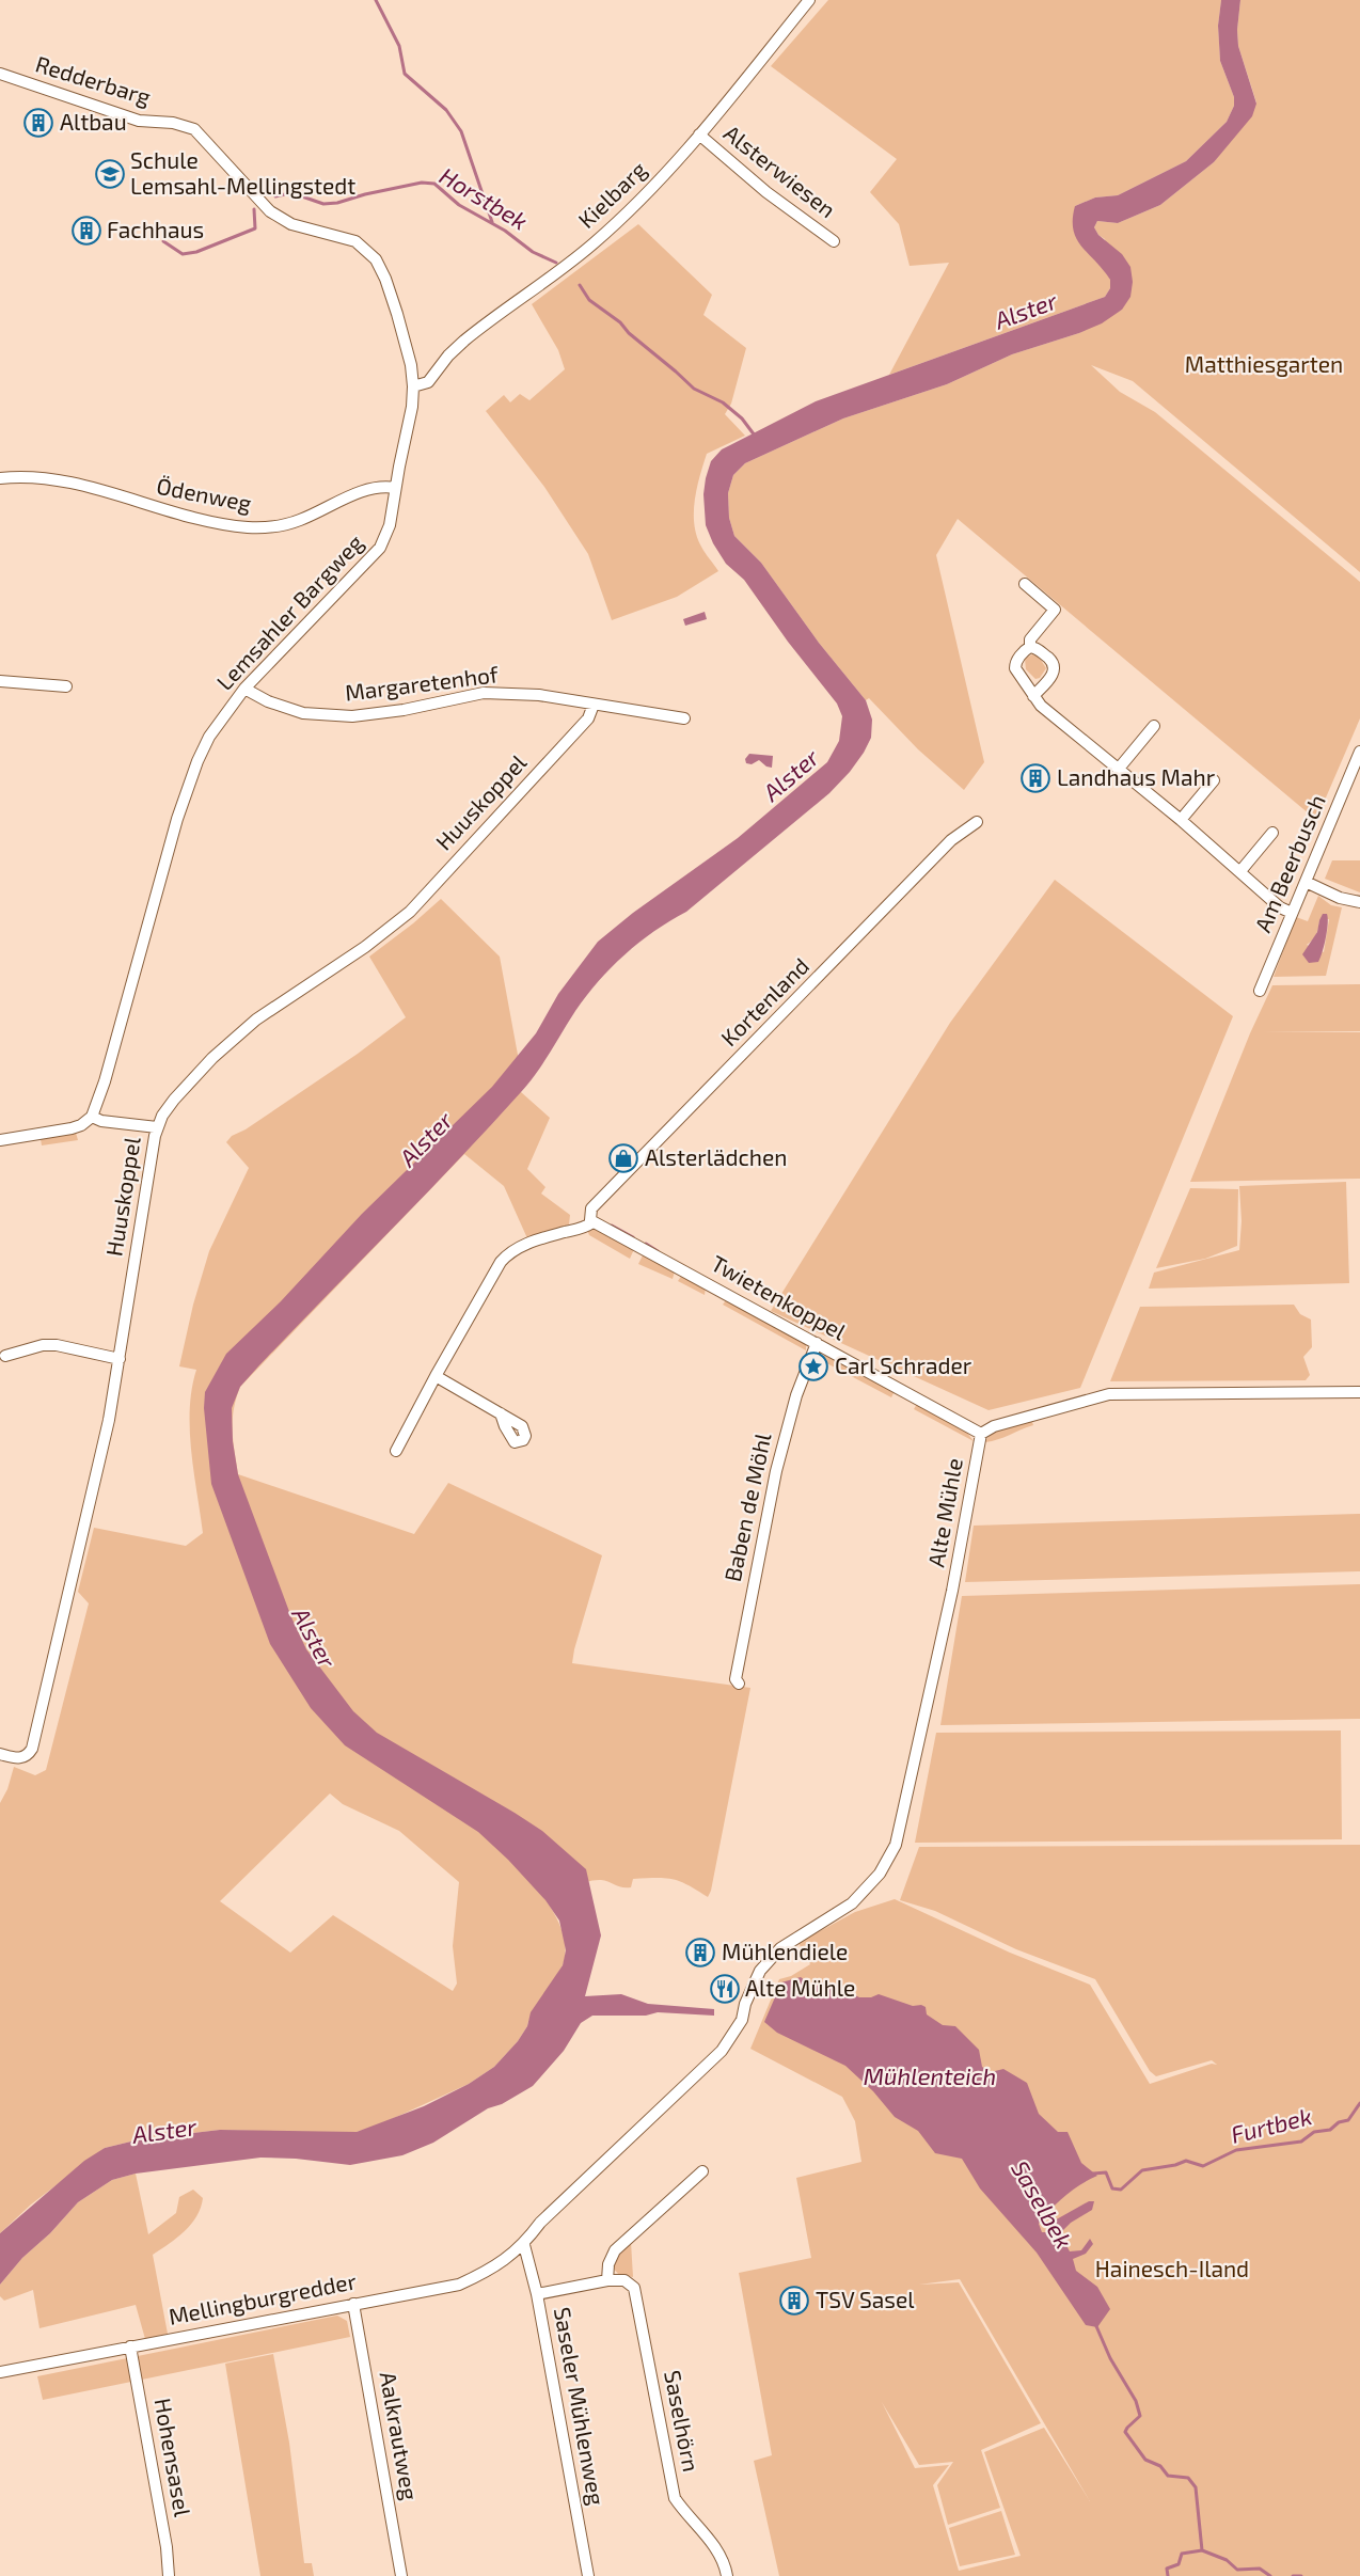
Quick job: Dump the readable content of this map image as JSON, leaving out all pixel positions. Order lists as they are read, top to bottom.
{
  "streets": {
    "street": [
      "Redderbarg",
      "Alsterwiesen",
      "Kielbarg",
      "Ödenweg",
      "Lemsahler Bargweg",
      "Margaretenhof",
      "Huuskoppel",
      "Am Beerbusch",
      "Kortenland",
      "Twietenkoppel",
      "Baben de Möhl",
      "Alte Mühle",
      "Mellingburgredder",
      "Saseler Mühlenweg",
      "Saselhörn",
      "Aalkrautweg",
      "Hohensasel"
    ]
  },
  "crossings": [
    ["Redderbarg", "Kielbarg"],
    ["Redderbarg", "Lemsahler Bargweg"],
    ["Alsterwiesen", "Kielbarg"],
    ["Kielbarg", "Lemsahler Bargweg"],
    ["Ödenweg", "Lemsahler Bargweg"],
    ["Lemsahler Bargweg", "Margaretenhof"],
    ["Margaretenhof", "Huuskoppel"],
    ["Kortenland", "Twietenkoppel"],
    ["Twietenkoppel", "Baben de Möhl"],
    ["Twietenkoppel", "Alte Mühle"],
    ["Alte Mühle", "Mellingburgredder"],
    ["Alte Mühle", "Saseler Mühlenweg"],
    ["Mellingburgredder", "Saseler Mühlenweg"],
    ["Mellingburgredder", "Aalkrautweg"],
    ["Mellingburgredder", "Hohensasel"]
  ],
  "water": [
    "Horstbek",
    "Alster",
    "Mühlenteich",
    "Furtbek",
    "Saselbek"
  ],
  "parks": ["Matthiesgarten", "Hainesch-Iland"],
  "places": {
    "building": [
      "Altbau",
      "Fachhaus",
      "Landhaus Mahr",
      "Mühlendiele",
      "TSV Sasel"
    ],
    "school or university": ["Schule Lemsahl-Mellingstedt"],
    "shop": ["Alsterlädchen"],
    "place": ["Carl Schrader"],
    "restaurant": ["Alte Mühle"]
  }
}
